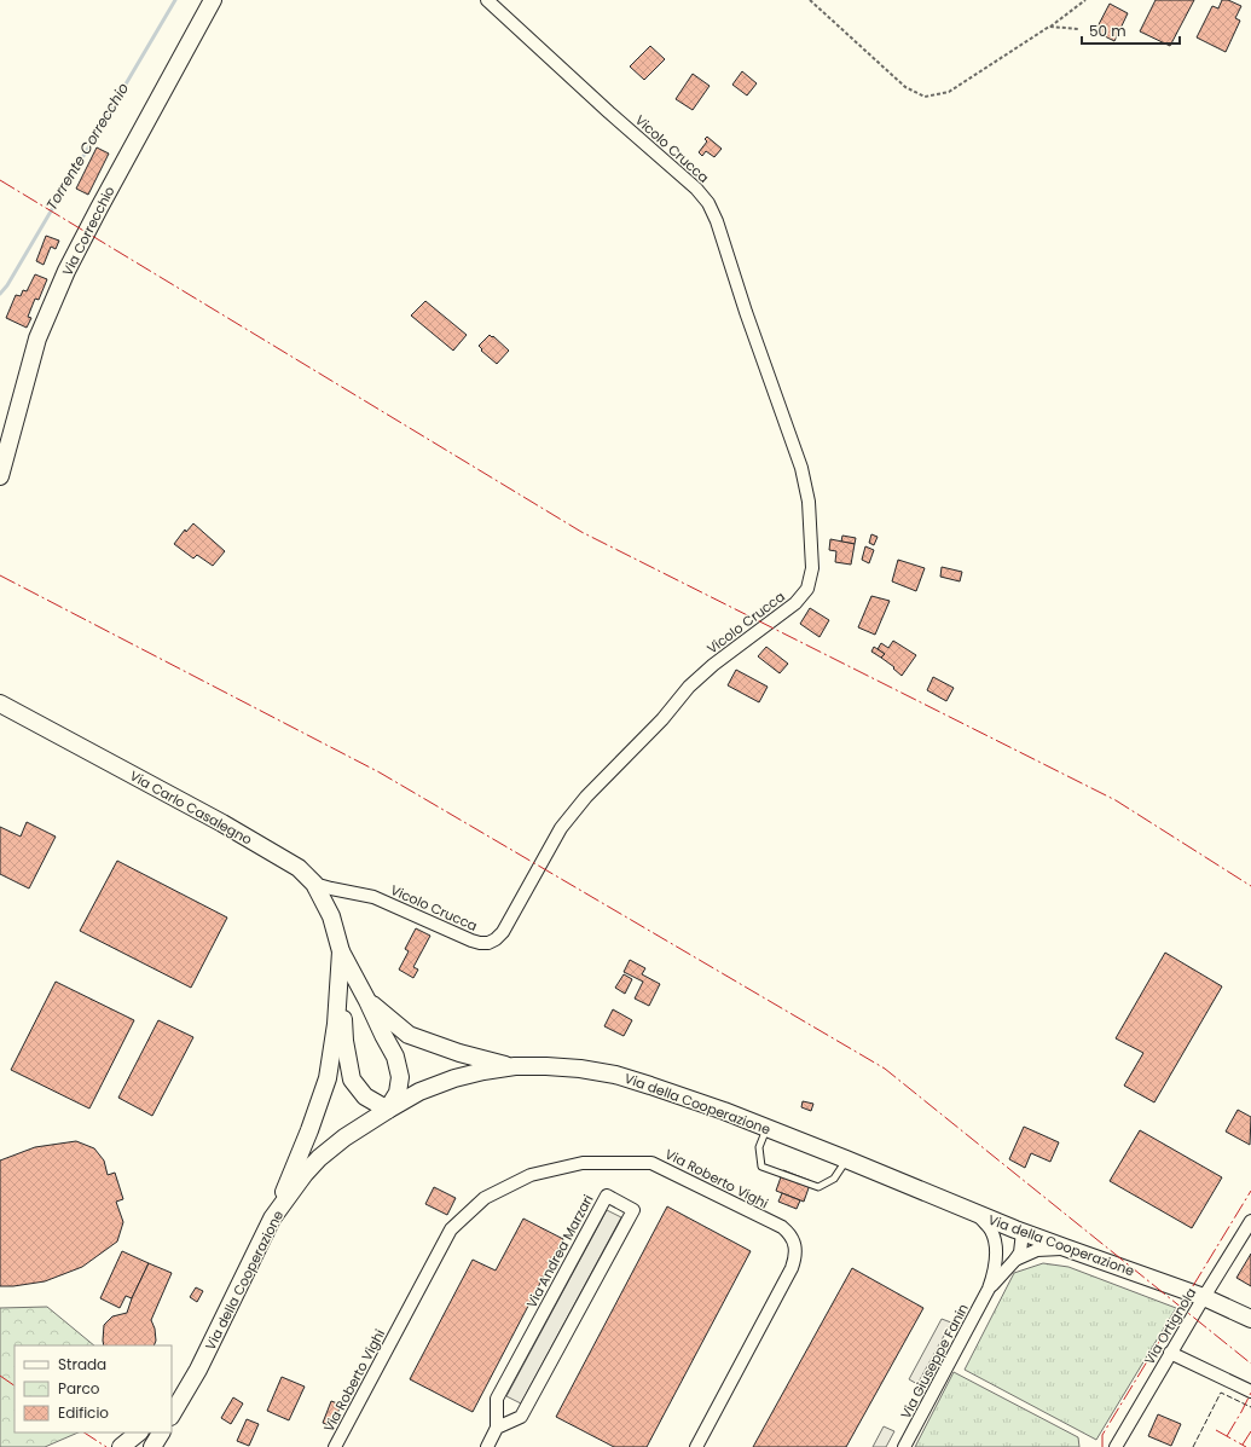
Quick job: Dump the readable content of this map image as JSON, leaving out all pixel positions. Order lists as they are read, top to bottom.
{
  "streets": {
    "street": [
      "Vicolo Crucca",
      "Via Correcchio",
      "Via Carlo Casalegno",
      "Via della Cooperazione",
      "Via Roberto Vighi",
      "Via Andrea Marzari",
      "Via Ortignola",
      "Via Giuseppe Fanin"
    ]
  },
  "crossings": [
    ["Vicolo Crucca", "Via Carlo Casalegno"],
    ["Via Carlo Casalegno", "Via della Cooperazione"],
    ["Via della Cooperazione", "Via Ortignola"],
    ["Via della Cooperazione", "Via Giuseppe Fanin"]
  ],
  "water": ["Torrente Correcchio"],
  "legend": ["Strada", "Parco", "Edificio"],
  "scale_bar": "50 m"
}
